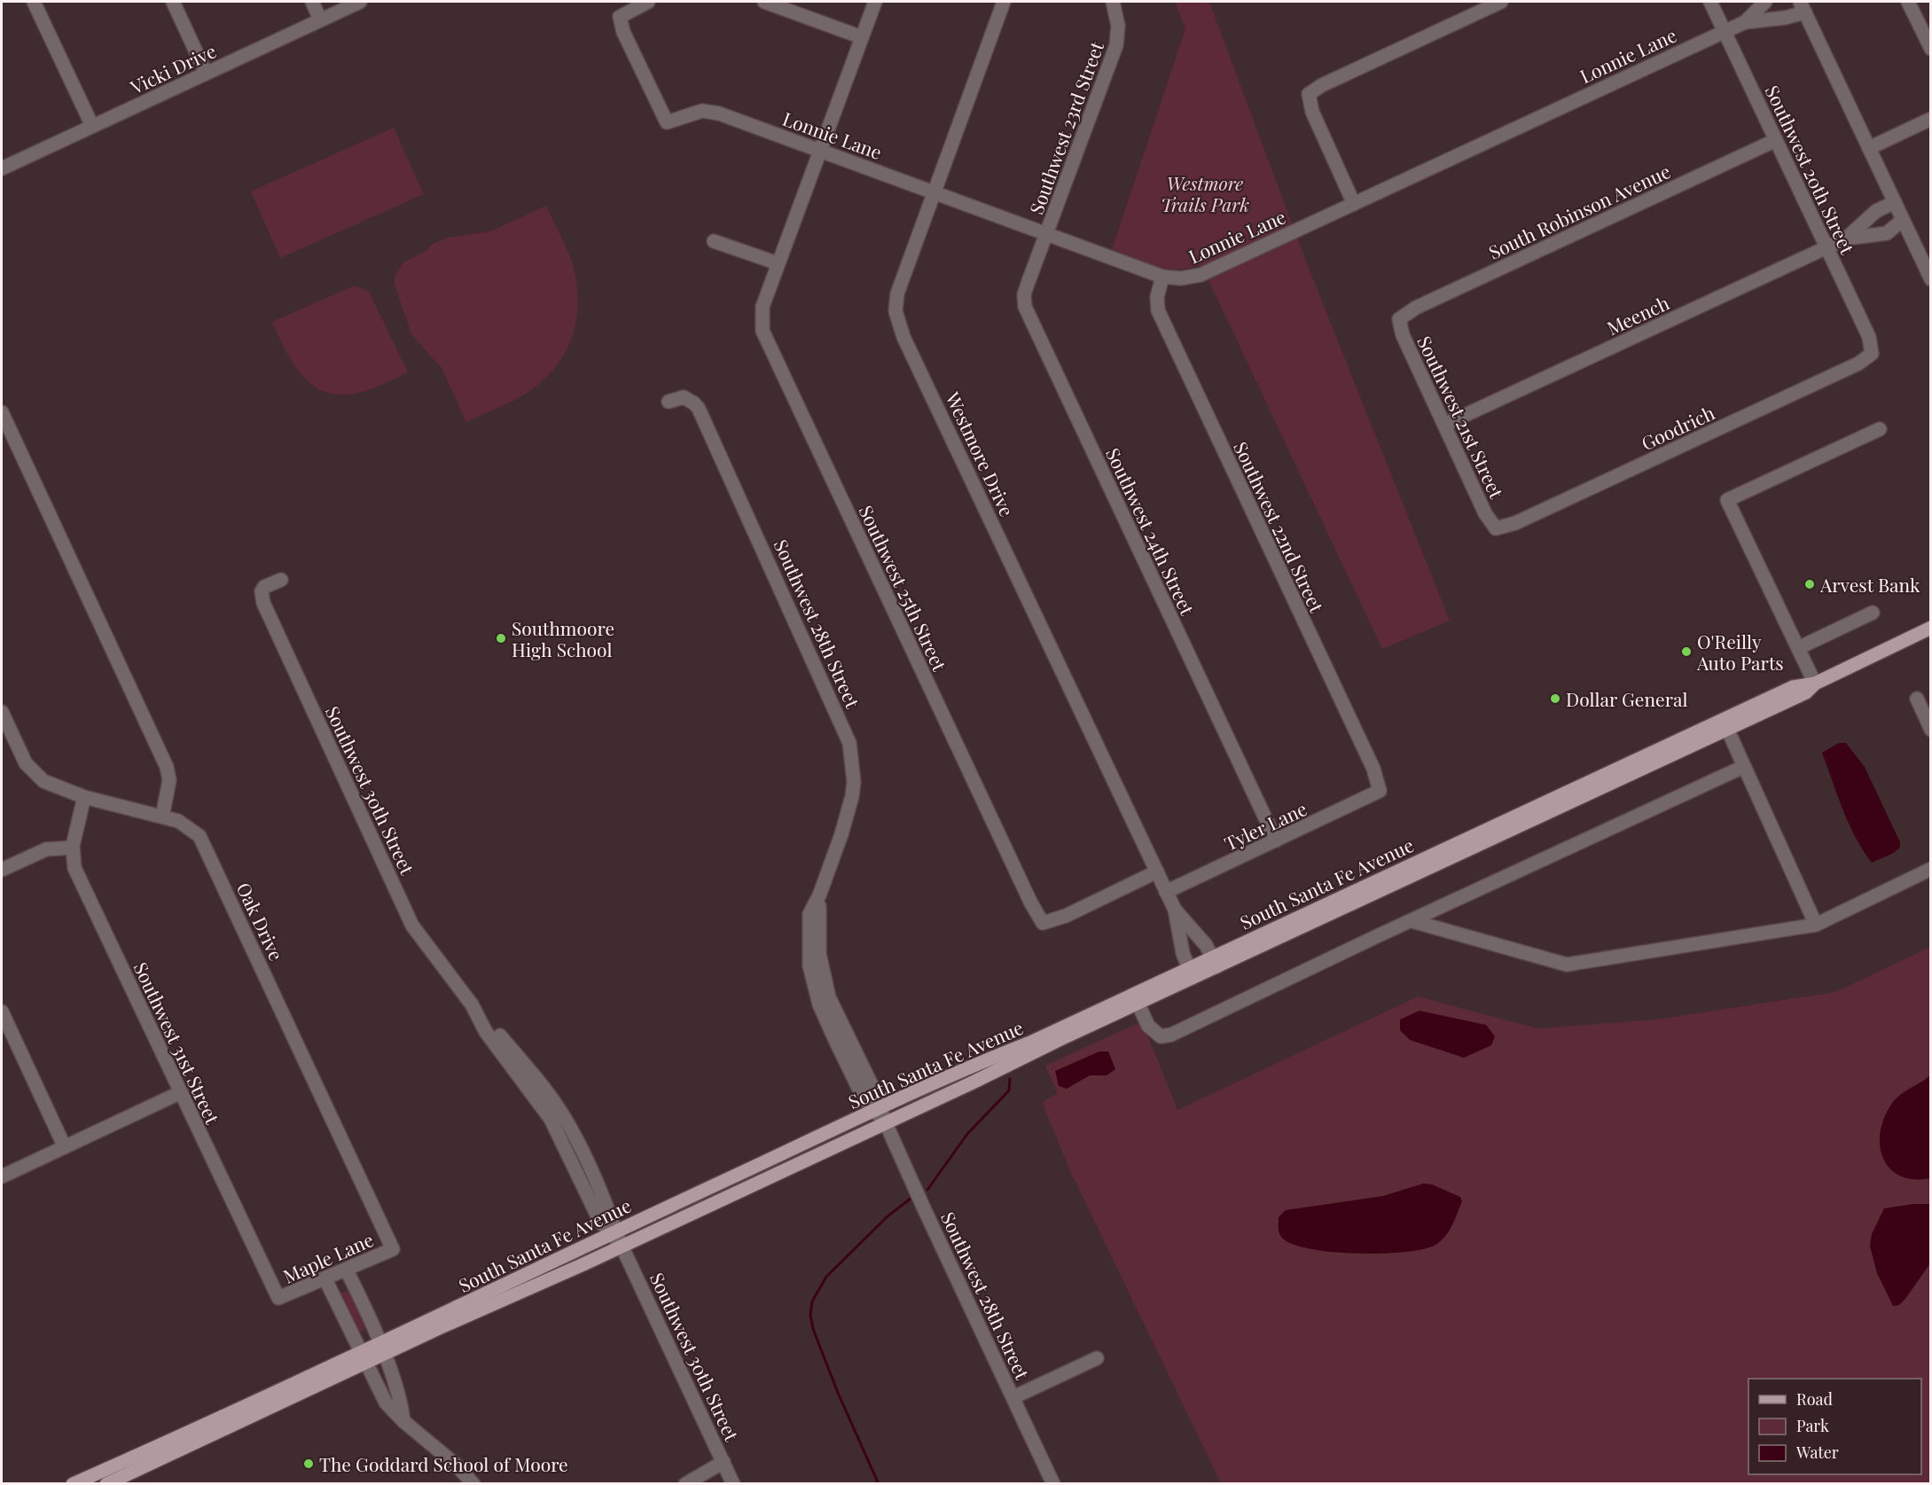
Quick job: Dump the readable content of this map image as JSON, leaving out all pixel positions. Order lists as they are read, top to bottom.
{
  "streets": {
    "main road": ["South Santa Fe Avenue"],
    "street": [
      "Lonnie Lane",
      "Vicki Drive",
      "Southwest 23rd Street",
      "Southwest 20th Street",
      "South Robinson Avenue",
      "Meench",
      "Southwest 21st Street",
      "Goodrich",
      "Westmore Drive",
      "Southwest 22nd Street",
      "Southwest 24th Street",
      "Southwest 25th Street",
      "Southwest 28th Street",
      "Southwest 30th Street",
      "Tyler Lane",
      "Oak Drive",
      "Southwest 31st Street",
      "Maple Lane"
    ]
  },
  "crossings": [
    ["Lonnie Lane", "Southwest 23rd Street"],
    ["Lonnie Lane", "Southwest 20th Street"],
    ["Lonnie Lane", "Westmore Drive"],
    ["Lonnie Lane", "Southwest 22nd Street"],
    ["Lonnie Lane", "Southwest 24th Street"],
    ["Lonnie Lane", "Southwest 25th Street"],
    ["Southwest 23rd Street", "Southwest 24th Street"],
    ["Southwest 20th Street", "South Robinson Avenue"],
    ["Southwest 20th Street", "Meench"],
    ["Southwest 20th Street", "Goodrich"],
    ["South Robinson Avenue", "Southwest 21st Street"],
    ["Meench", "Southwest 21st Street"],
    ["Southwest 21st Street", "Goodrich"],
    ["Westmore Drive", "Southwest 25th Street"],
    ["Westmore Drive", "Tyler Lane"],
    ["Westmore Drive", "South Santa Fe Avenue"],
    ["Southwest 22nd Street", "Tyler Lane"],
    ["Southwest 24th Street", "Tyler Lane"],
    ["Southwest 28th Street", "South Santa Fe Avenue"],
    ["Southwest 30th Street", "South Santa Fe Avenue"],
    ["Oak Drive", "Southwest 31st Street"],
    ["Oak Drive", "Maple Lane"],
    ["Southwest 31st Street", "Maple Lane"]
  ],
  "parks": ["Westmore Trails Park"],
  "places": [
    "Arvest Bank",
    "Southmoore High School",
    "O'Reilly Auto Parts",
    "Dollar General",
    "The Goddard School of Moore"
  ],
  "legend": ["Road", "Park", "Water"]
}
